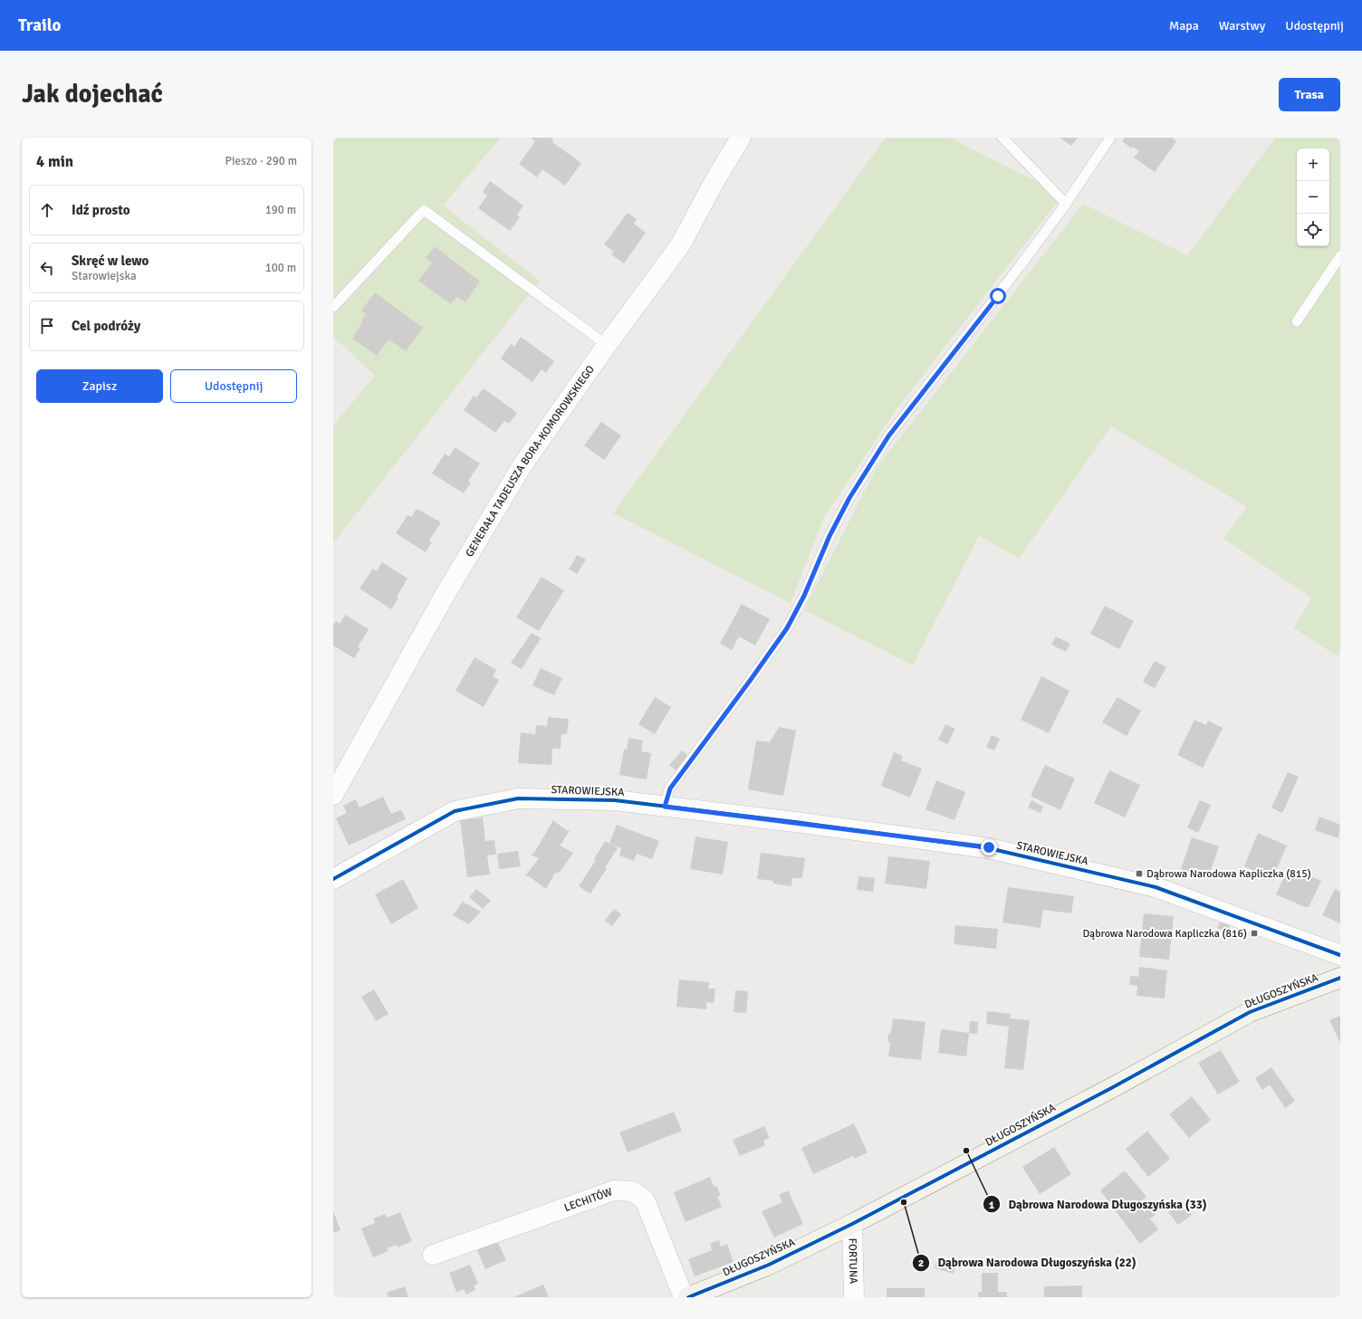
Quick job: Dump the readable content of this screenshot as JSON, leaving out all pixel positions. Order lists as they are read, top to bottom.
{
  "streets": {
    "street": [
      "GENERAŁA TADEUSZA BORA-KOMOROWSKIEGO",
      "STAROWIEJSKA",
      "DŁUGOSZYŃSKA",
      "LECHITÓW",
      "FORTUNA"
    ]
  },
  "crossings": [
    ["DŁUGOSZYŃSKA", "FORTUNA"]
  ],
  "places": {
    "transit": ["Dąbrowa Narodowa Kapliczka (815)", "Dąbrowa Narodowa Kapliczka (816)"],
    "other": ["Dąbrowa Narodowa Długoszyńska (33)", "Dąbrowa Narodowa Długoszyńska (22)"]
  },
  "page": {
    "header": "Trailo",
    "nav": ["Mapa", "Warstwy", "Udostępnij"],
    "buttons": [
      "Trasa",
      ["Zapisz", "Udostępnij"]
    ],
    "title": "Jak dojechać",
    "heading": ["4 min", "Pieszo · 290 m"],
    "map_buttons": ["+", "−"],
    "list": [
      ["Idź prosto", "190 m"],
      ["Skręć w lewo", "Starowiejska", "100 m"],
      "Cel podróży"
    ]
  }
}
